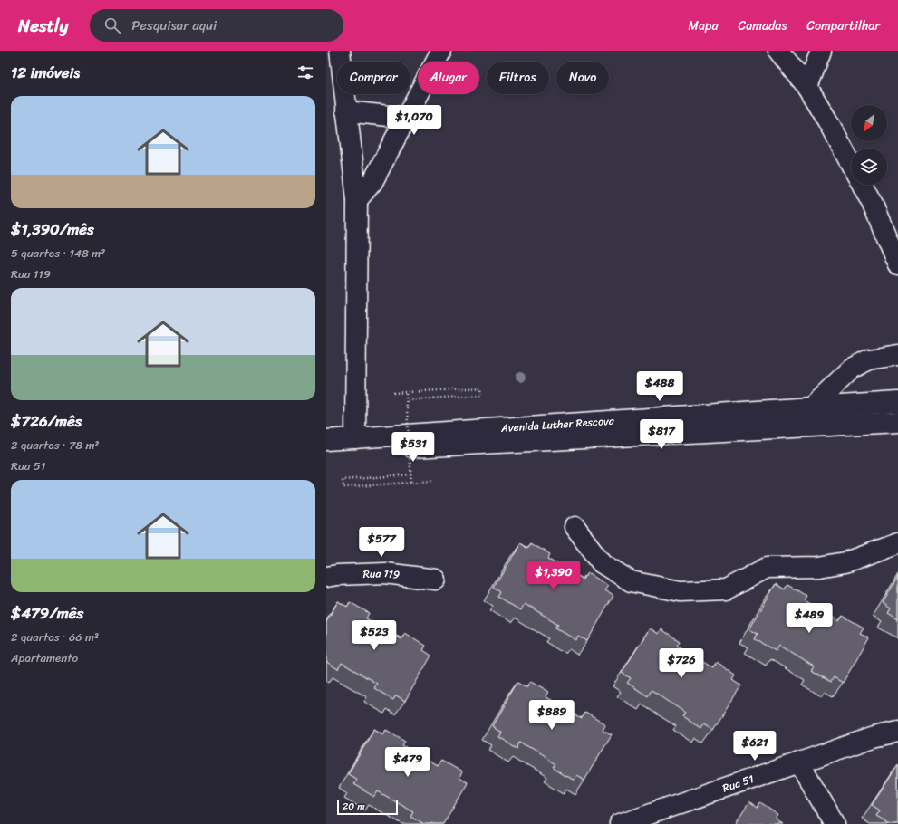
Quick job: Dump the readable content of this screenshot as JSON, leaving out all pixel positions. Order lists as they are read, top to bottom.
{
  "streets": {
    "street": ["Avenida Luther Rescova", "Rua 119", "Rua 51"]
  },
  "scale_bar": "20 m",
  "north": "bottom left",
  "page": {
    "header": "Nestly",
    "search": "Pesquisar aqui",
    "nav": ["Mapa", "Camadas", "Compartilhar"],
    "heading": "12 imóveis",
    "chip": [
      "Comprar",
      "Alugar",
      "Filtros",
      "Novo"
    ],
    "list": [
      {
        "name": "$1,390/mês",
        "note": "5 quartos · 148 m² · Rua 119"
      },
      {
        "name": "$726/mês",
        "note": "2 quartos · 78 m² · Rua 51"
      },
      {
        "name": "$479/mês",
        "note": "2 quartos · 66 m² · Apartamento"
      }
    ],
    "price": [
      "$1,070",
      "$488",
      "$817",
      "$531",
      "$577",
      "$1,390",
      "$489",
      "$523",
      "$726",
      "$889",
      "$621",
      "$479"
    ],
    "scale": "20 m"
  }
}
